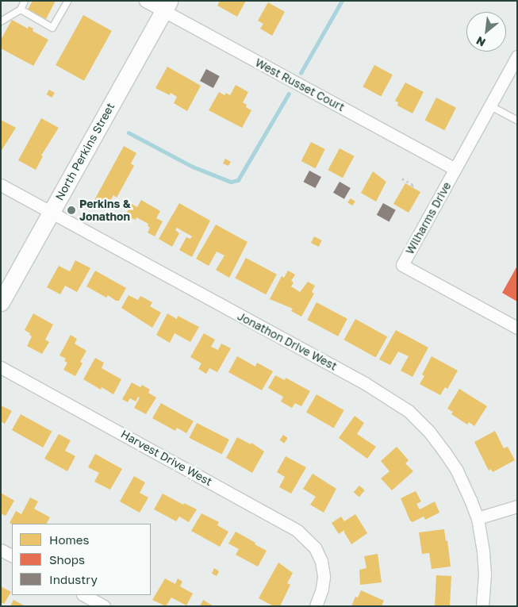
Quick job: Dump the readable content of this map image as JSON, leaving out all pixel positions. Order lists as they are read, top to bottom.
{
  "streets": {
    "street": [
      "West Russet Court",
      "North Perkins Street",
      "Wilharms Drive",
      "Jonathon Drive West",
      "Harvest Drive West"
    ]
  },
  "crossings": [
    ["West Russet Court", "North Perkins Street"],
    ["West Russet Court", "Wilharms Drive"],
    ["North Perkins Street", "Jonathon Drive West"]
  ],
  "places": ["Perkins & Jonathon"],
  "legend": ["Homes", "Shops", "Industry"],
  "north": "bottom left"
}
